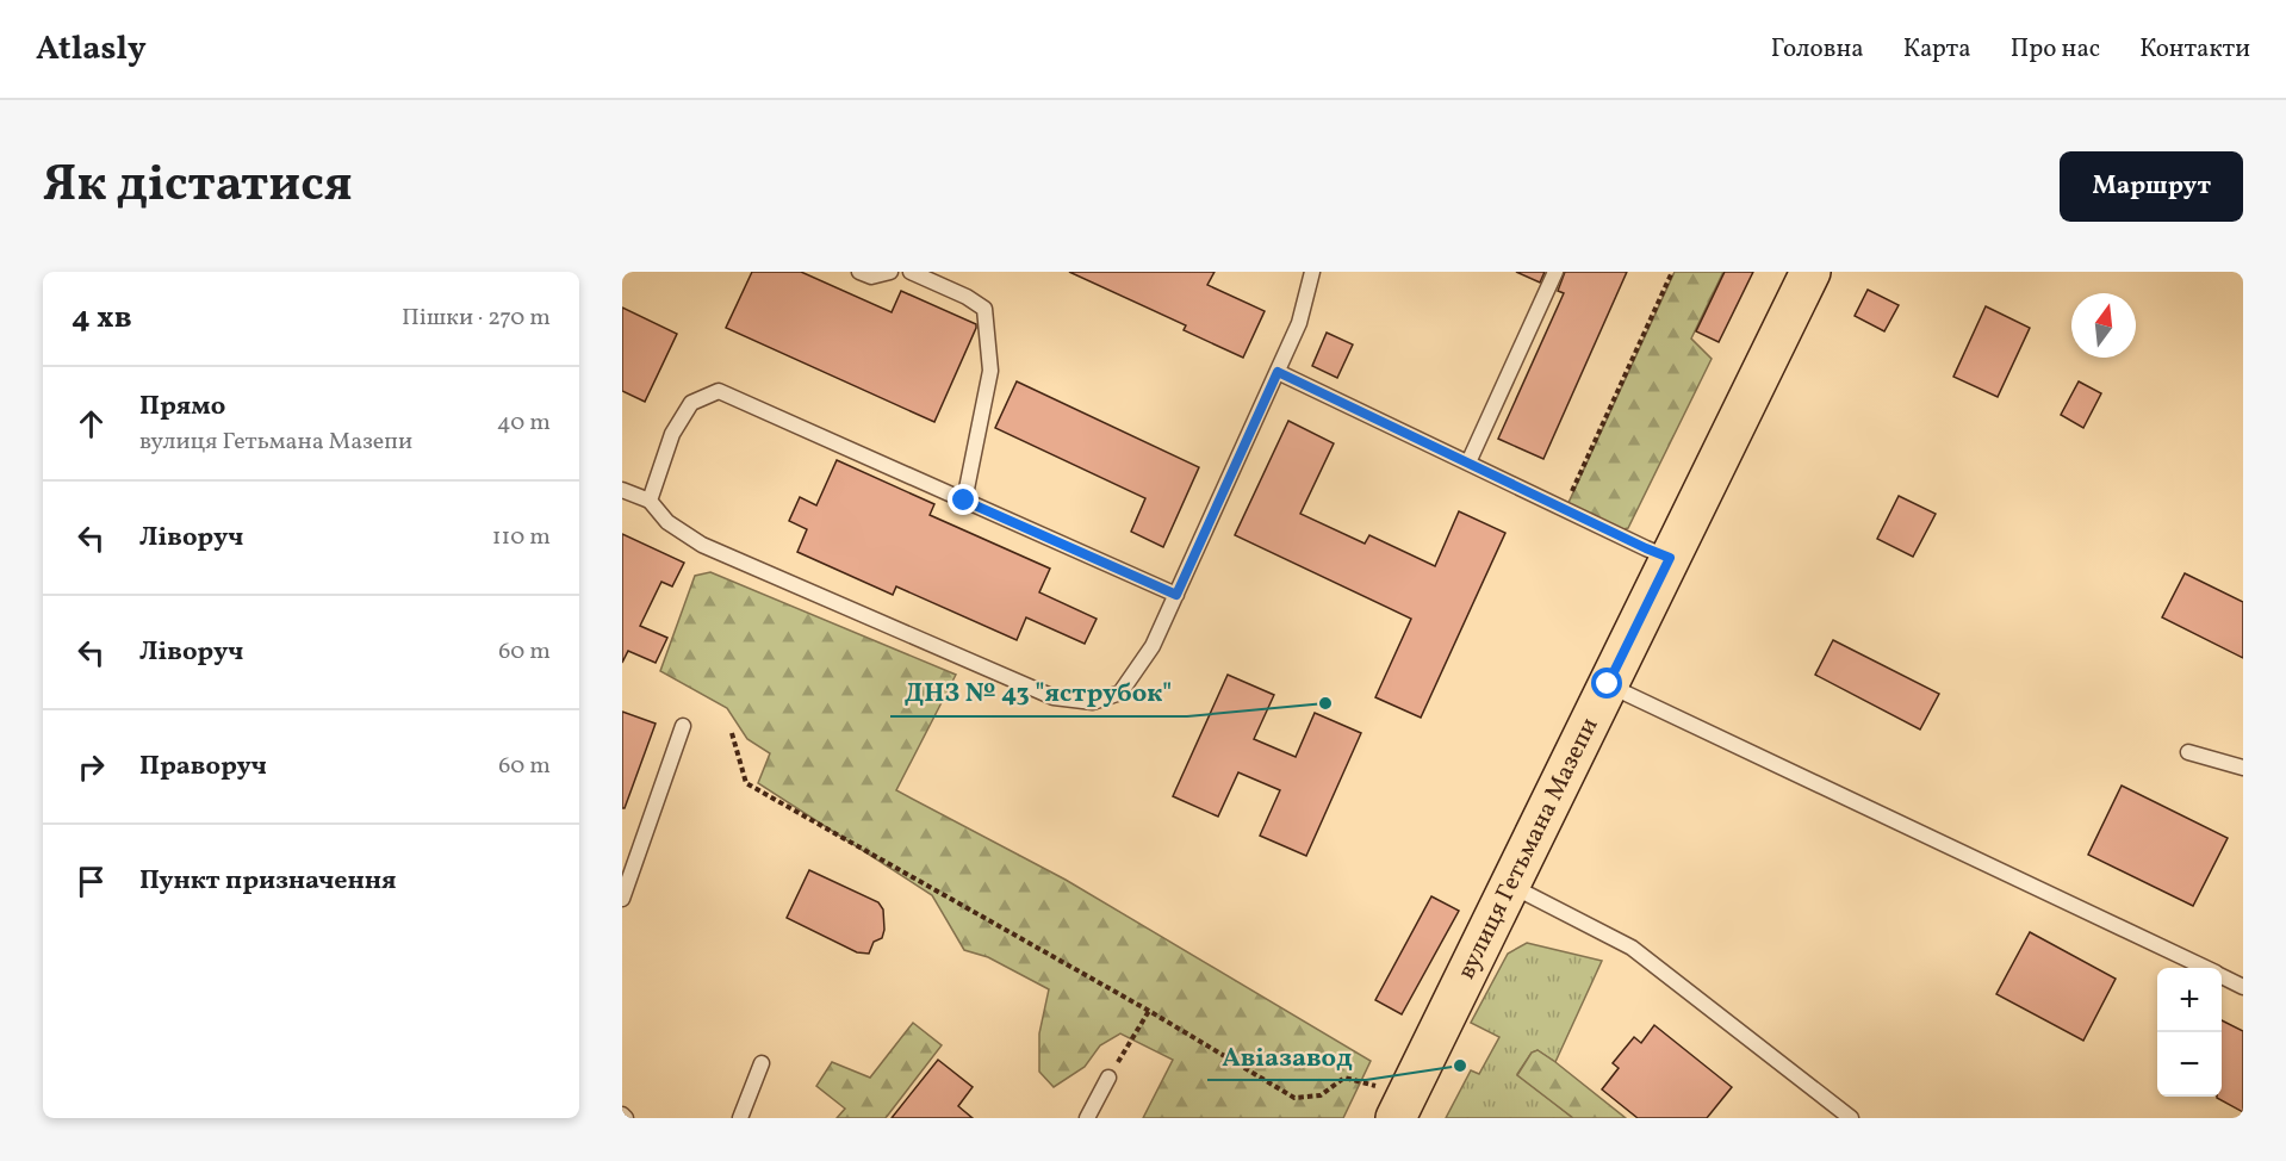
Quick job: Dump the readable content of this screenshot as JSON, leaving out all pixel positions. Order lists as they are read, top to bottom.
{
  "streets": {
    "main road": ["вулиця Гетьмана Мазепи"]
  },
  "places": ["ДНЗ № 43 \"яструбок\"", "Авіазавод"],
  "north": "top",
  "page": {
    "header": "Atlasly",
    "nav": [
      "Головна",
      "Карта",
      "Про нас",
      "Контакти"
    ],
    "title": "Як дістатися",
    "buttons": "Маршрут",
    "heading": ["4 хв", "Пішки · 270 m"],
    "list": [
      ["Прямо", "вулиця Гетьмана Мазепи", "40 m"],
      ["Ліворуч", "110 m"],
      ["Ліворуч", "60 m"],
      ["Праворуч", "60 m"],
      "Пункт призначення"
    ],
    "map_buttons": ["+", "−"]
  }
}
